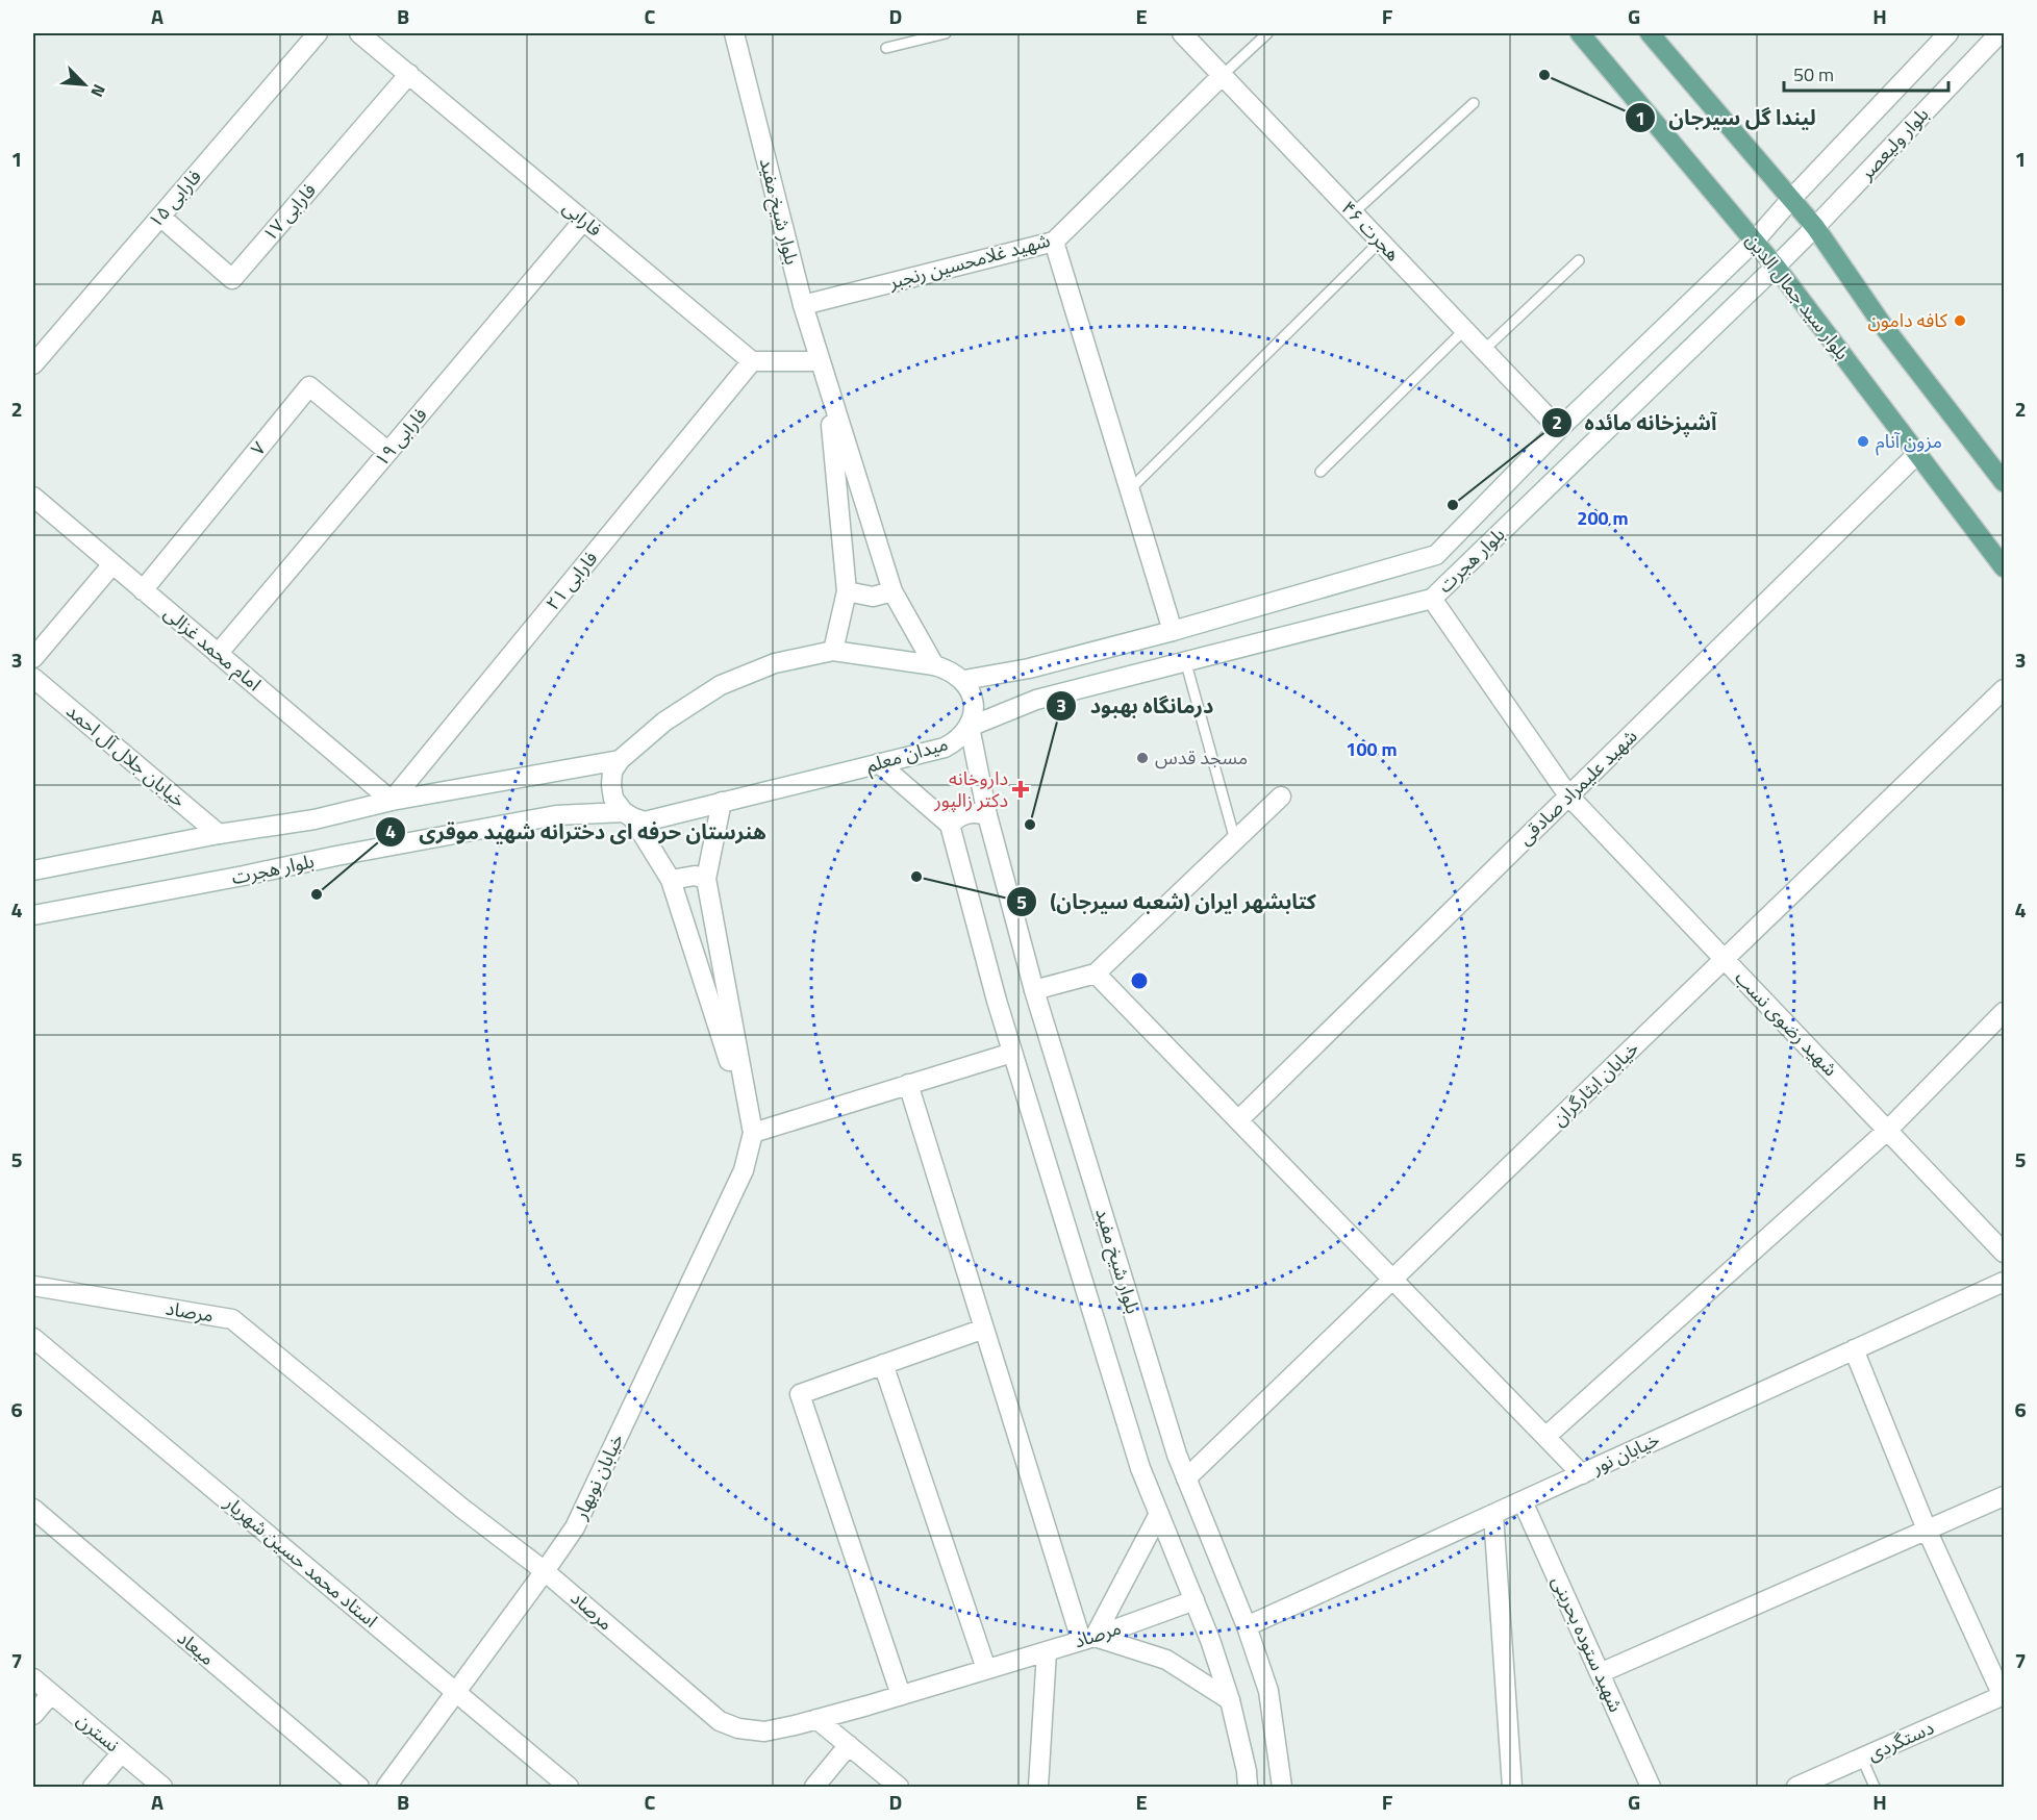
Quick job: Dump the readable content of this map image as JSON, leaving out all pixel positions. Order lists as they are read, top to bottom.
{
  "streets": {
    "main road": ["بلوار سید جمال الدین"],
    "street": [
      "بلوار ولیعصر",
      "فارابی ۱۵",
      "بلوار شیخ مفید",
      "فارابی ۱۷",
      "فارابی",
      "هجرت ۴۶",
      "شهید غلامحسین رنجبر",
      "فارابی ۱۹",
      "۷",
      "بلوار هجرت",
      "فارابی ۲۱",
      "امام محمد غزالی",
      "میدان معلم",
      "خیابان جلال آل احمد",
      "شهید علیمراد صادقی",
      "شهید رضوی نسب",
      "خیابان ایثارگران",
      "مرصاد",
      "خیابان نور",
      "خیابان نوبهار",
      "استاد محمد حسین شهریار",
      "شهید ستوده بحرینی",
      "میعاد",
      "نسترن",
      "دستگردی"
    ]
  },
  "crossings": [
    ["بلوار ولیعصر", "بلوار سید جمال الدین"],
    ["بلوار ولیعصر", "بلوار هجرت"],
    ["فارابی ۱۵", "فارابی ۱۷"],
    ["بلوار شیخ مفید", "شهید غلامحسین رنجبر"],
    ["بلوار شیخ مفید", "بلوار هجرت"],
    ["بلوار شیخ مفید", "میدان معلم"],
    ["بلوار شیخ مفید", "خیابان ایثارگران"],
    ["بلوار شیخ مفید", "مرصاد"],
    ["بلوار شیخ مفید", "خیابان نور"],
    ["فارابی ۱۷", "فارابی"],
    ["فارابی", "فارابی ۱۹"],
    ["فارابی", "فارابی ۲۱"],
    ["هجرت ۴۶", "شهید غلامحسین رنجبر"],
    ["هجرت ۴۶", "بلوار هجرت"],
    ["بلوار سید جمال الدین", "بلوار هجرت"],
    ["بلوار سید جمال الدین", "شهید علیمراد صادقی"],
    ["فارابی ۱۹", "۷"],
    ["فارابی ۱۹", "امام محمد غزالی"],
    ["۷", "امام محمد غزالی"],
    ["بلوار هجرت", "میدان معلم"],
    ["بلوار هجرت", "شهید رضوی نسب"],
    ["فارابی ۲۱", "امام محمد غزالی"],
    ["شهید علیمراد صادقی", "شهید رضوی نسب"],
    ["شهید رضوی نسب", "خیابان ایثارگران"],
    ["مرصاد", "خیابان نوبهار"],
    ["خیابان نور", "شهید ستوده بحرینی"],
    ["خیابان نوبهار", "استاد محمد حسین شهریار"]
  ],
  "places": {
    "other": [
      "لیندا گل سیرجان",
      "کافه دامون",
      "مزون آنام",
      "آشپزخانه مائده",
      "مسجد قدس",
      "درمانگاه بهبود",
      "کتابشهر ایران (شعبه سیرجان)",
      "هنرستان حرفه ای دخترانه شهید موقری"
    ],
    "health": ["داروخانه دکتر زالپور"]
  },
  "scale_bar": "50 m",
  "north": "bottom right",
  "grid": {
    "columns": [
      "A",
      "B",
      "C",
      "D",
      "E",
      "F",
      "G",
      "H"
    ],
    "rows": [
      "1",
      "2",
      "3",
      "4",
      "5",
      "6",
      "7"
    ]
  },
  "rings": ["200 m", "100 m"]
}
